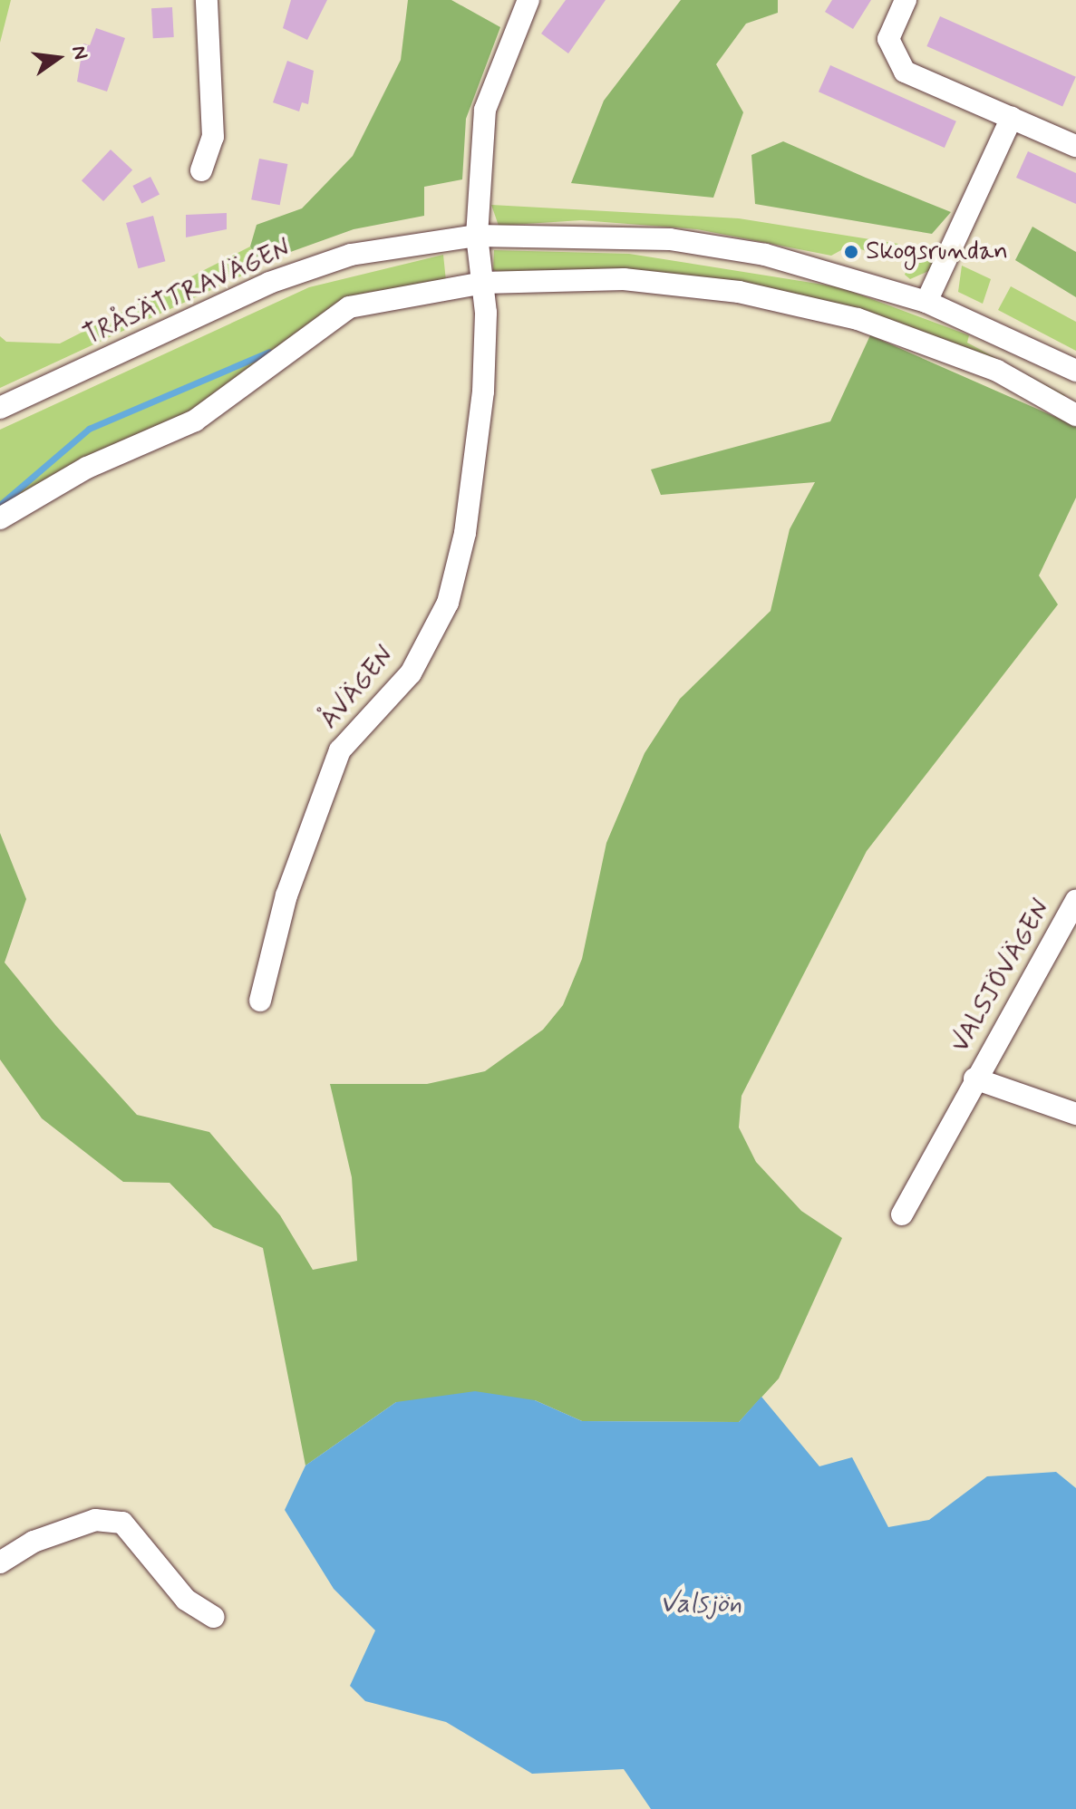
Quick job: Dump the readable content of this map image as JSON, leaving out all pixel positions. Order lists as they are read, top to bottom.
{
  "streets": {
    "street": ["TRÅSÄTTRAVÄGEN", "ÅVÄGEN", "VALSJÖVÄGEN"]
  },
  "crossings": [
    ["TRÅSÄTTRAVÄGEN", "ÅVÄGEN"]
  ],
  "water": ["Valsjön"],
  "places": ["Skogsrundan"],
  "north": "right"
}
